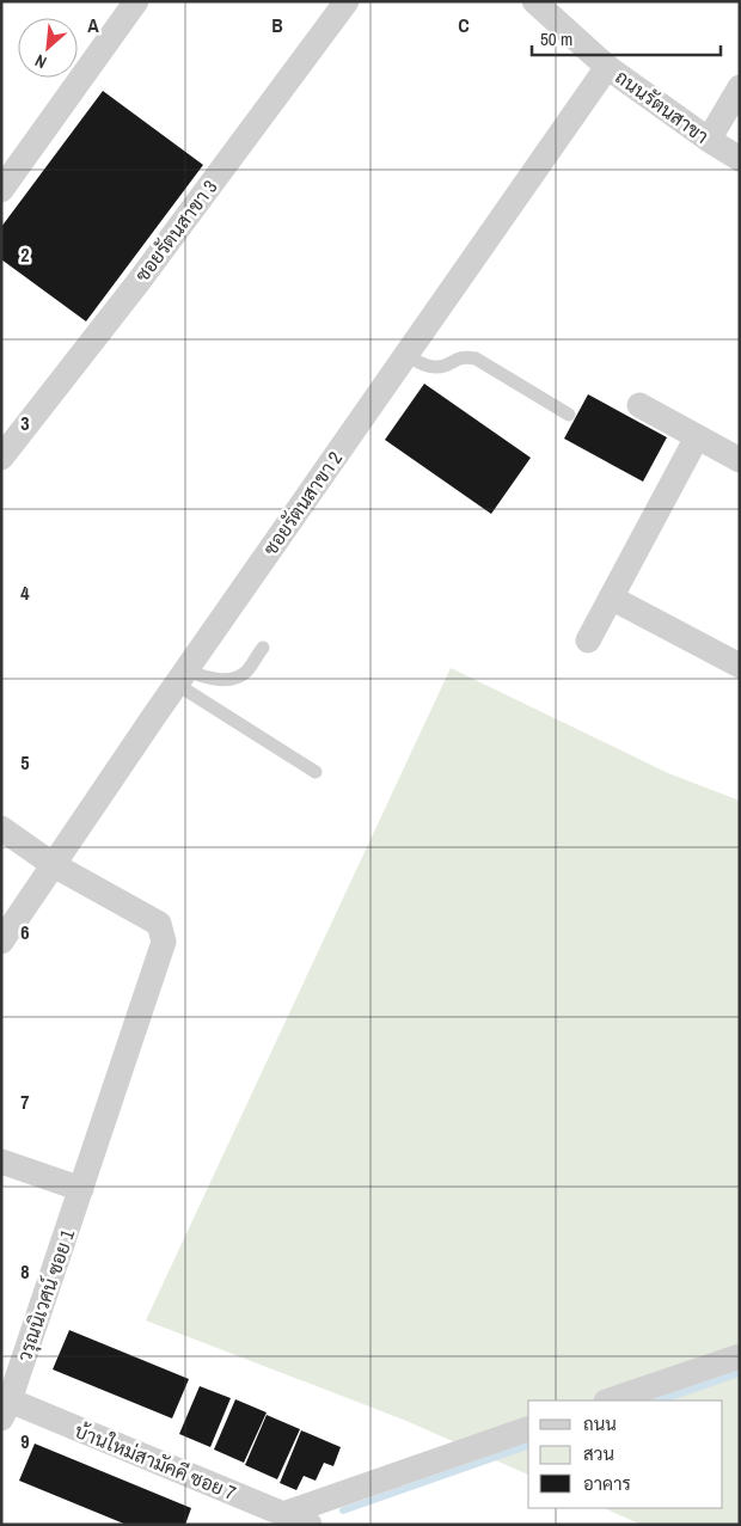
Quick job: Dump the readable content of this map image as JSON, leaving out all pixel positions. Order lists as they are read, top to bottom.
{
  "streets": {
    "street": [
      "ถนนรัตนสาขา",
      "ซอยรัตนสาขา 3",
      "ซอยรัตนสาขา 2",
      "วรุณนิเวศน์ ซอย 1",
      "บ้านใหม่สามัคคี ซอย 7"
    ]
  },
  "crossings": [
    ["ถนนรัตนสาขา", "ซอยรัตนสาขา 2"],
    ["ซอยรัตนสาขา 2", "วรุณนิเวศน์ ซอย 1"],
    ["วรุณนิเวศน์ ซอย 1", "บ้านใหม่สามัคคี ซอย 7"]
  ],
  "legend": ["ถนน", "สวน", "อาคาร"],
  "scale_bar": "50 m",
  "north": "bottom left",
  "grid": {
    "columns": ["A", "B", "C"],
    "rows": [
      "2",
      "3",
      "4",
      "5",
      "6",
      "7",
      "8",
      "9"
    ]
  }
}
